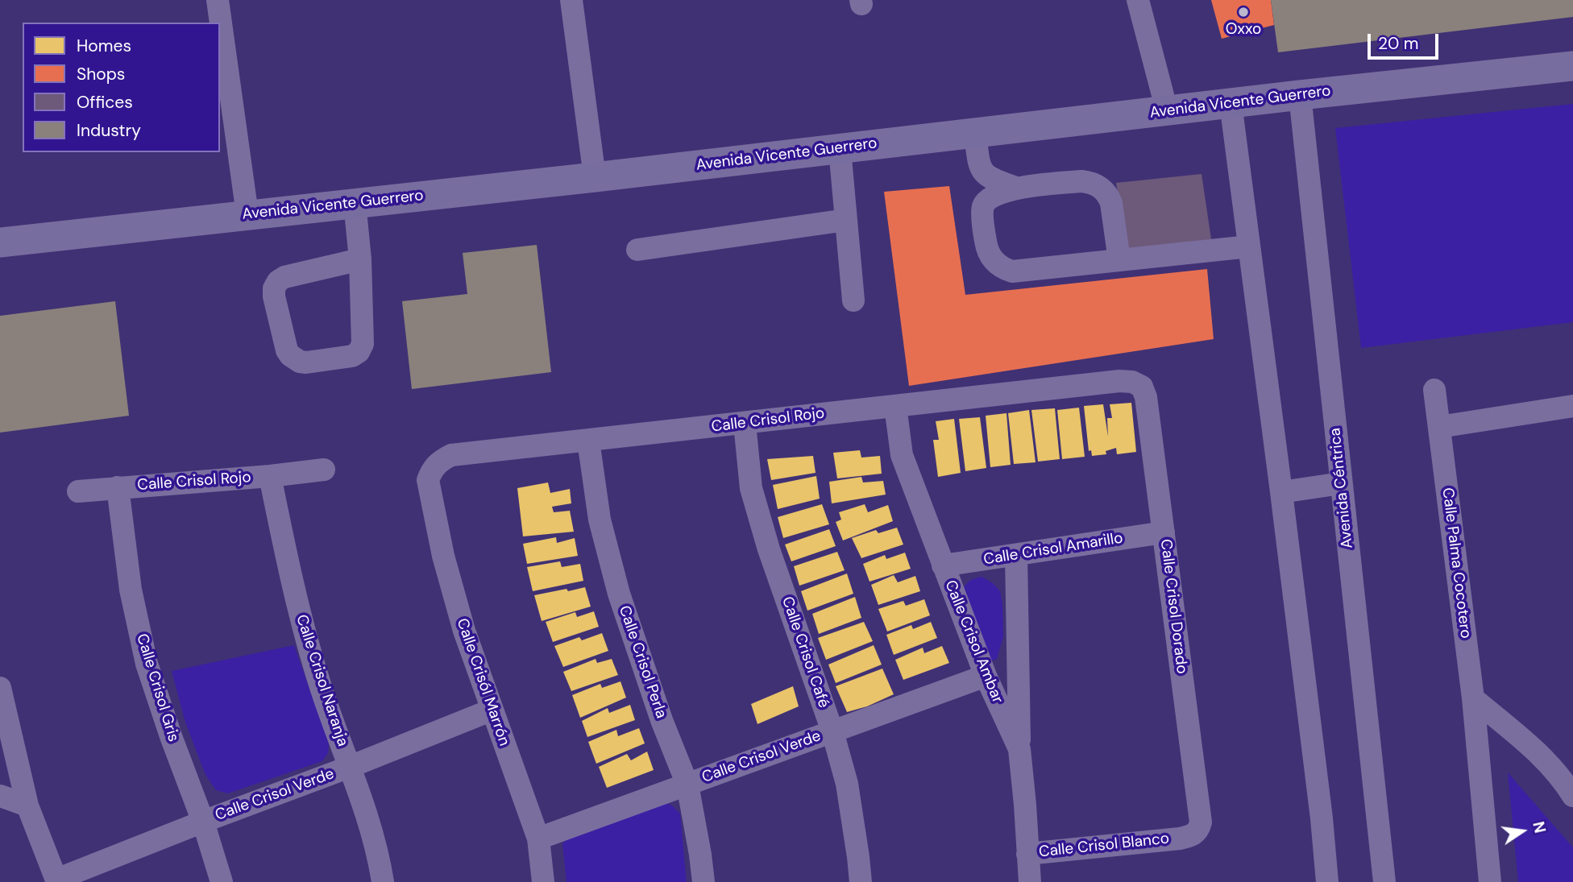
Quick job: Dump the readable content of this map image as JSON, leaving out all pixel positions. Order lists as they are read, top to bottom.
{
  "streets": {
    "main road": ["Avenida Vicente Guerrero"],
    "street": [
      "Calle Crisol Rojo",
      "Avenida Céntrica",
      "Calle Crisol Amarillo",
      "Calle Palma Cocotero",
      "Calle Crisol Dorado",
      "Calle Crisol Ambar",
      "Calle Crisol Café",
      "Calle Crisol Perla",
      "Calle Crisol Naranja",
      "Calle Crisól Marrón",
      "Calle Crisol Gris",
      "Calle Crisol Verde",
      "Calle Crisol Blanco"
    ]
  },
  "crossings": [
    ["Avenida Vicente Guerrero", "Avenida Céntrica"],
    ["Calle Crisol Rojo", "Calle Crisol Dorado"],
    ["Calle Crisol Rojo", "Calle Crisol Ambar"],
    ["Calle Crisol Rojo", "Calle Crisol Café"],
    ["Calle Crisol Rojo", "Calle Crisol Perla"],
    ["Calle Crisol Rojo", "Calle Crisol Naranja"],
    ["Calle Crisol Rojo", "Calle Crisól Marrón"],
    ["Calle Crisol Rojo", "Calle Crisol Gris"],
    ["Calle Crisol Amarillo", "Calle Crisol Dorado"],
    ["Calle Crisol Amarillo", "Calle Crisol Ambar"],
    ["Calle Crisol Dorado", "Calle Crisol Blanco"],
    ["Calle Crisol Ambar", "Calle Crisol Verde"],
    ["Calle Crisol Ambar", "Calle Crisol Blanco"],
    ["Calle Crisol Café", "Calle Crisol Verde"],
    ["Calle Crisol Perla", "Calle Crisol Verde"],
    ["Calle Crisol Naranja", "Calle Crisol Verde"],
    ["Calle Crisól Marrón", "Calle Crisol Verde"],
    ["Calle Crisol Gris", "Calle Crisol Verde"]
  ],
  "places": ["Oxxo"],
  "legend": [
    "Homes",
    "Shops",
    "Offices",
    "Industry"
  ],
  "scale_bar": "20 m",
  "north": "right"
}
